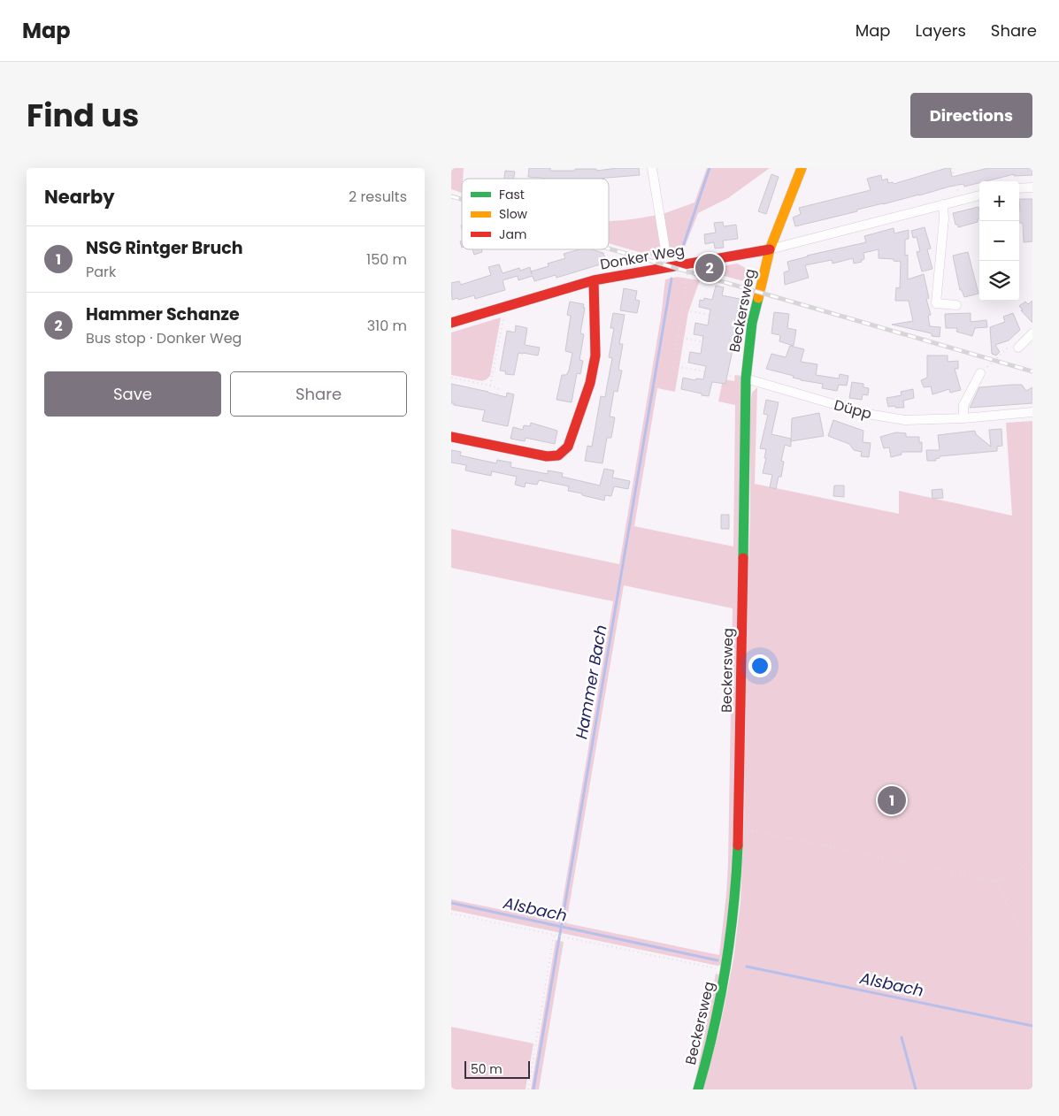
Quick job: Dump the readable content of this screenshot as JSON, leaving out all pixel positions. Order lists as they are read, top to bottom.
{
  "streets": {
    "street": ["Donker Weg", "Beckersweg", "Düpp"]
  },
  "crossings": [
    ["Donker Weg", "Beckersweg"],
    ["Beckersweg", "Düpp"]
  ],
  "water": ["Hammer Bach", "Alsbach"],
  "legend": ["Fast", "Slow", "Jam"],
  "scale_bar": "50 m",
  "page": {
    "header": "Map",
    "nav": ["Map", "Layers", "Share"],
    "title": "Find us",
    "buttons": [
      "Directions",
      ["Save", "Share"]
    ],
    "heading": ["Nearby", "2 results"],
    "map_buttons": ["+", "−"],
    "list": [
      {
        "mark": "1",
        "name": "NSG Rintger Bruch",
        "note": "Park",
        "value": "150 m"
      },
      {
        "mark": "2",
        "name": "Hammer Schanze",
        "note": "Bus stop · Donker Weg",
        "value": "310 m"
      }
    ],
    "pins": ["2", "1"],
    "scale": "50 m"
  }
}
